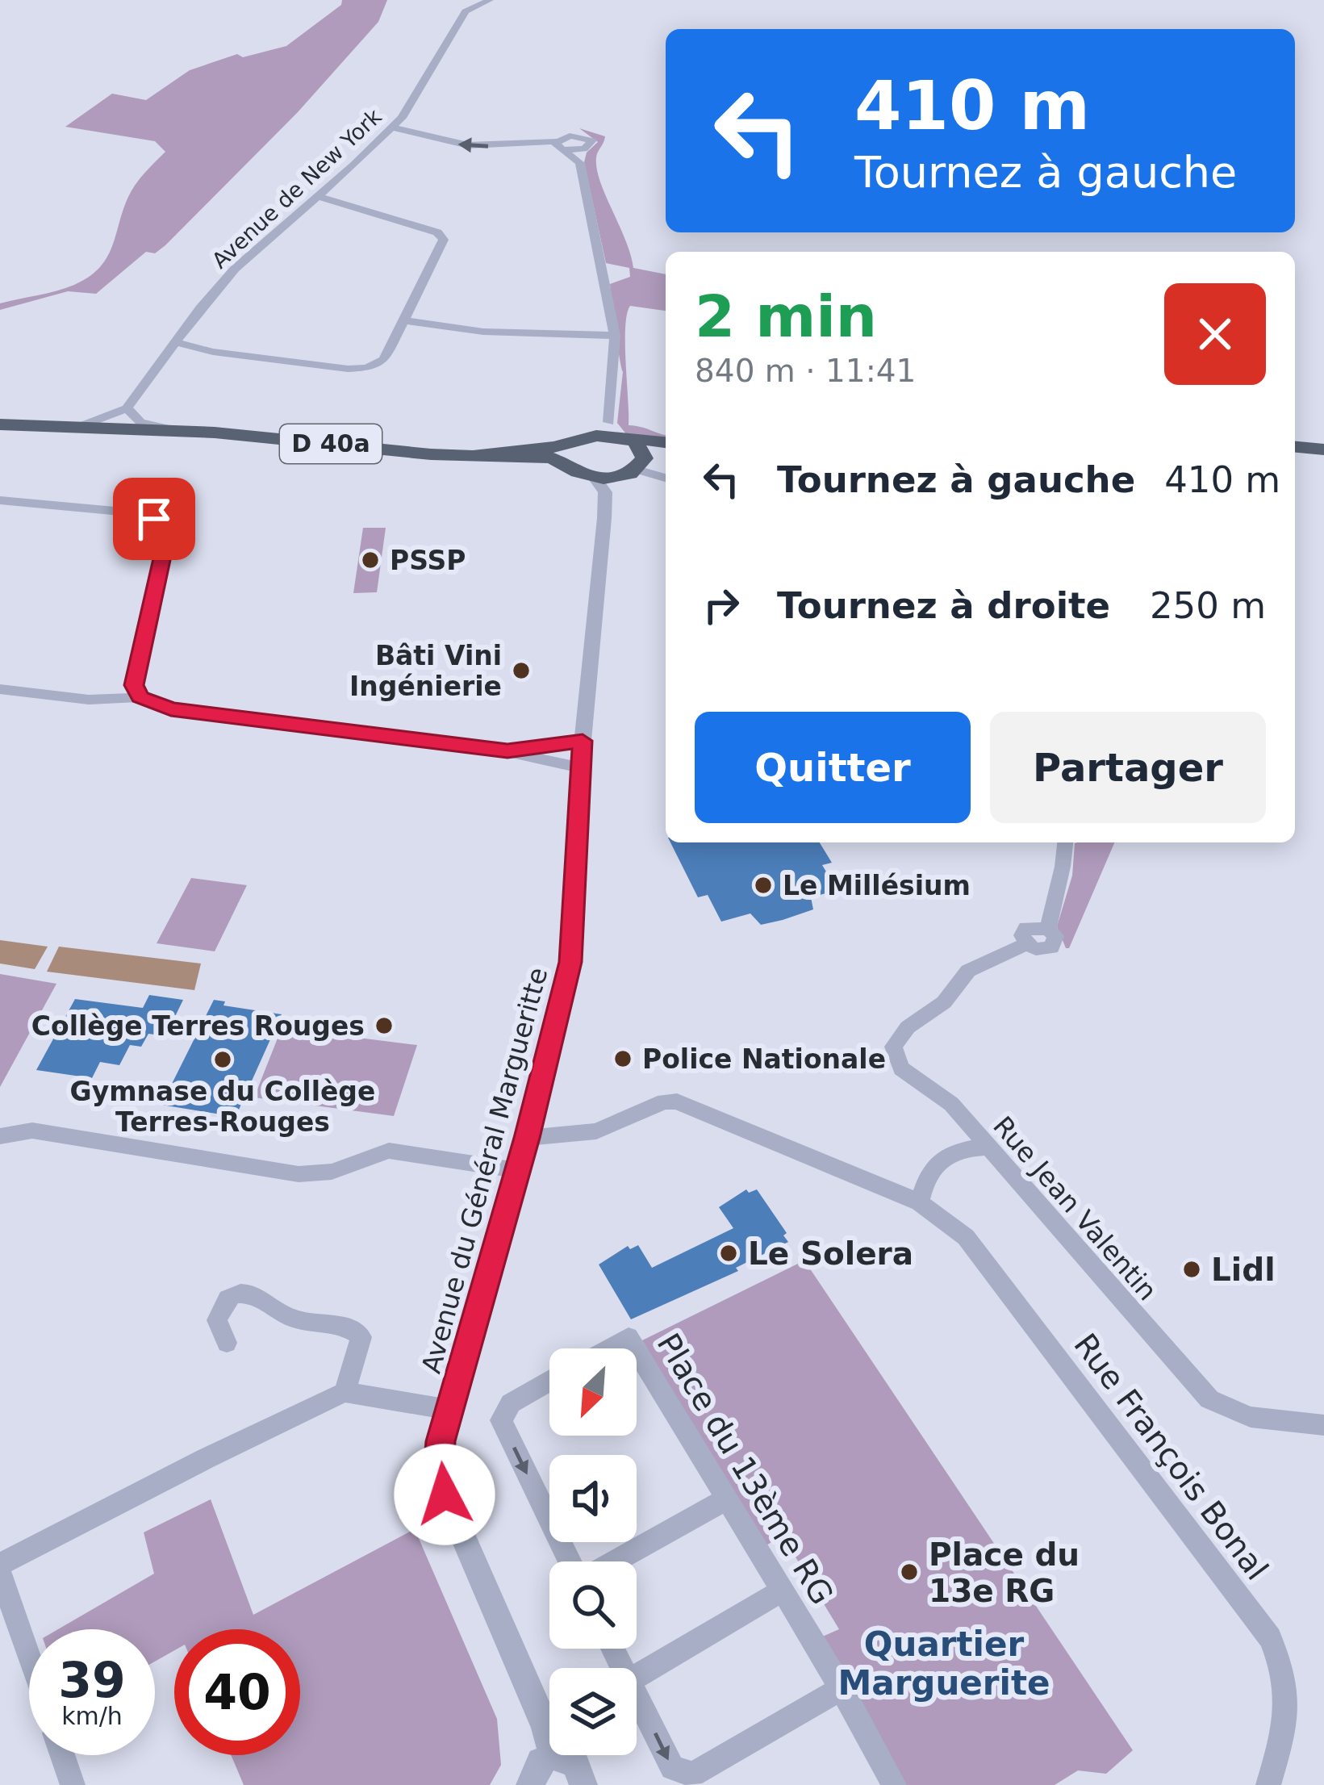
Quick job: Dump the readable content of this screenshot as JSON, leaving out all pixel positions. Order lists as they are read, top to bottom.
{
  "streets": {
    "main road": ["D 40a"],
    "street": [
      "Avenue de New York",
      "Avenue du Général Margueritte",
      "Rue Jean Valentin",
      "Rue François Bonal",
      "Place du 13ème RG"
    ]
  },
  "crossings": [
    ["Avenue du Général Margueritte", "Rue François Bonal"]
  ],
  "districts": ["Quartier Marguerite"],
  "places": [
    "PSSP",
    "Bâti Vini Ingénierie",
    "Le Millésium",
    "Collège Terres Rouges",
    "Police Nationale",
    "Gymnase du Collège Terres-Rouges",
    "Le Solera",
    "Lidl",
    "Place du 13e RG"
  ],
  "north": "bottom left",
  "page": {
    "turn": ["410 m", "Tournez à gauche"],
    "heading": ["2 min", "840 m · 11:41"],
    "list": [
      {
        "name": "Tournez à gauche",
        "value": "410 m"
      },
      {
        "name": "Tournez à droite",
        "value": "250 m"
      }
    ],
    "buttons": ["Quitter", "Partager"],
    "speed": "39 km/h",
    "limit": "40"
  }
}
